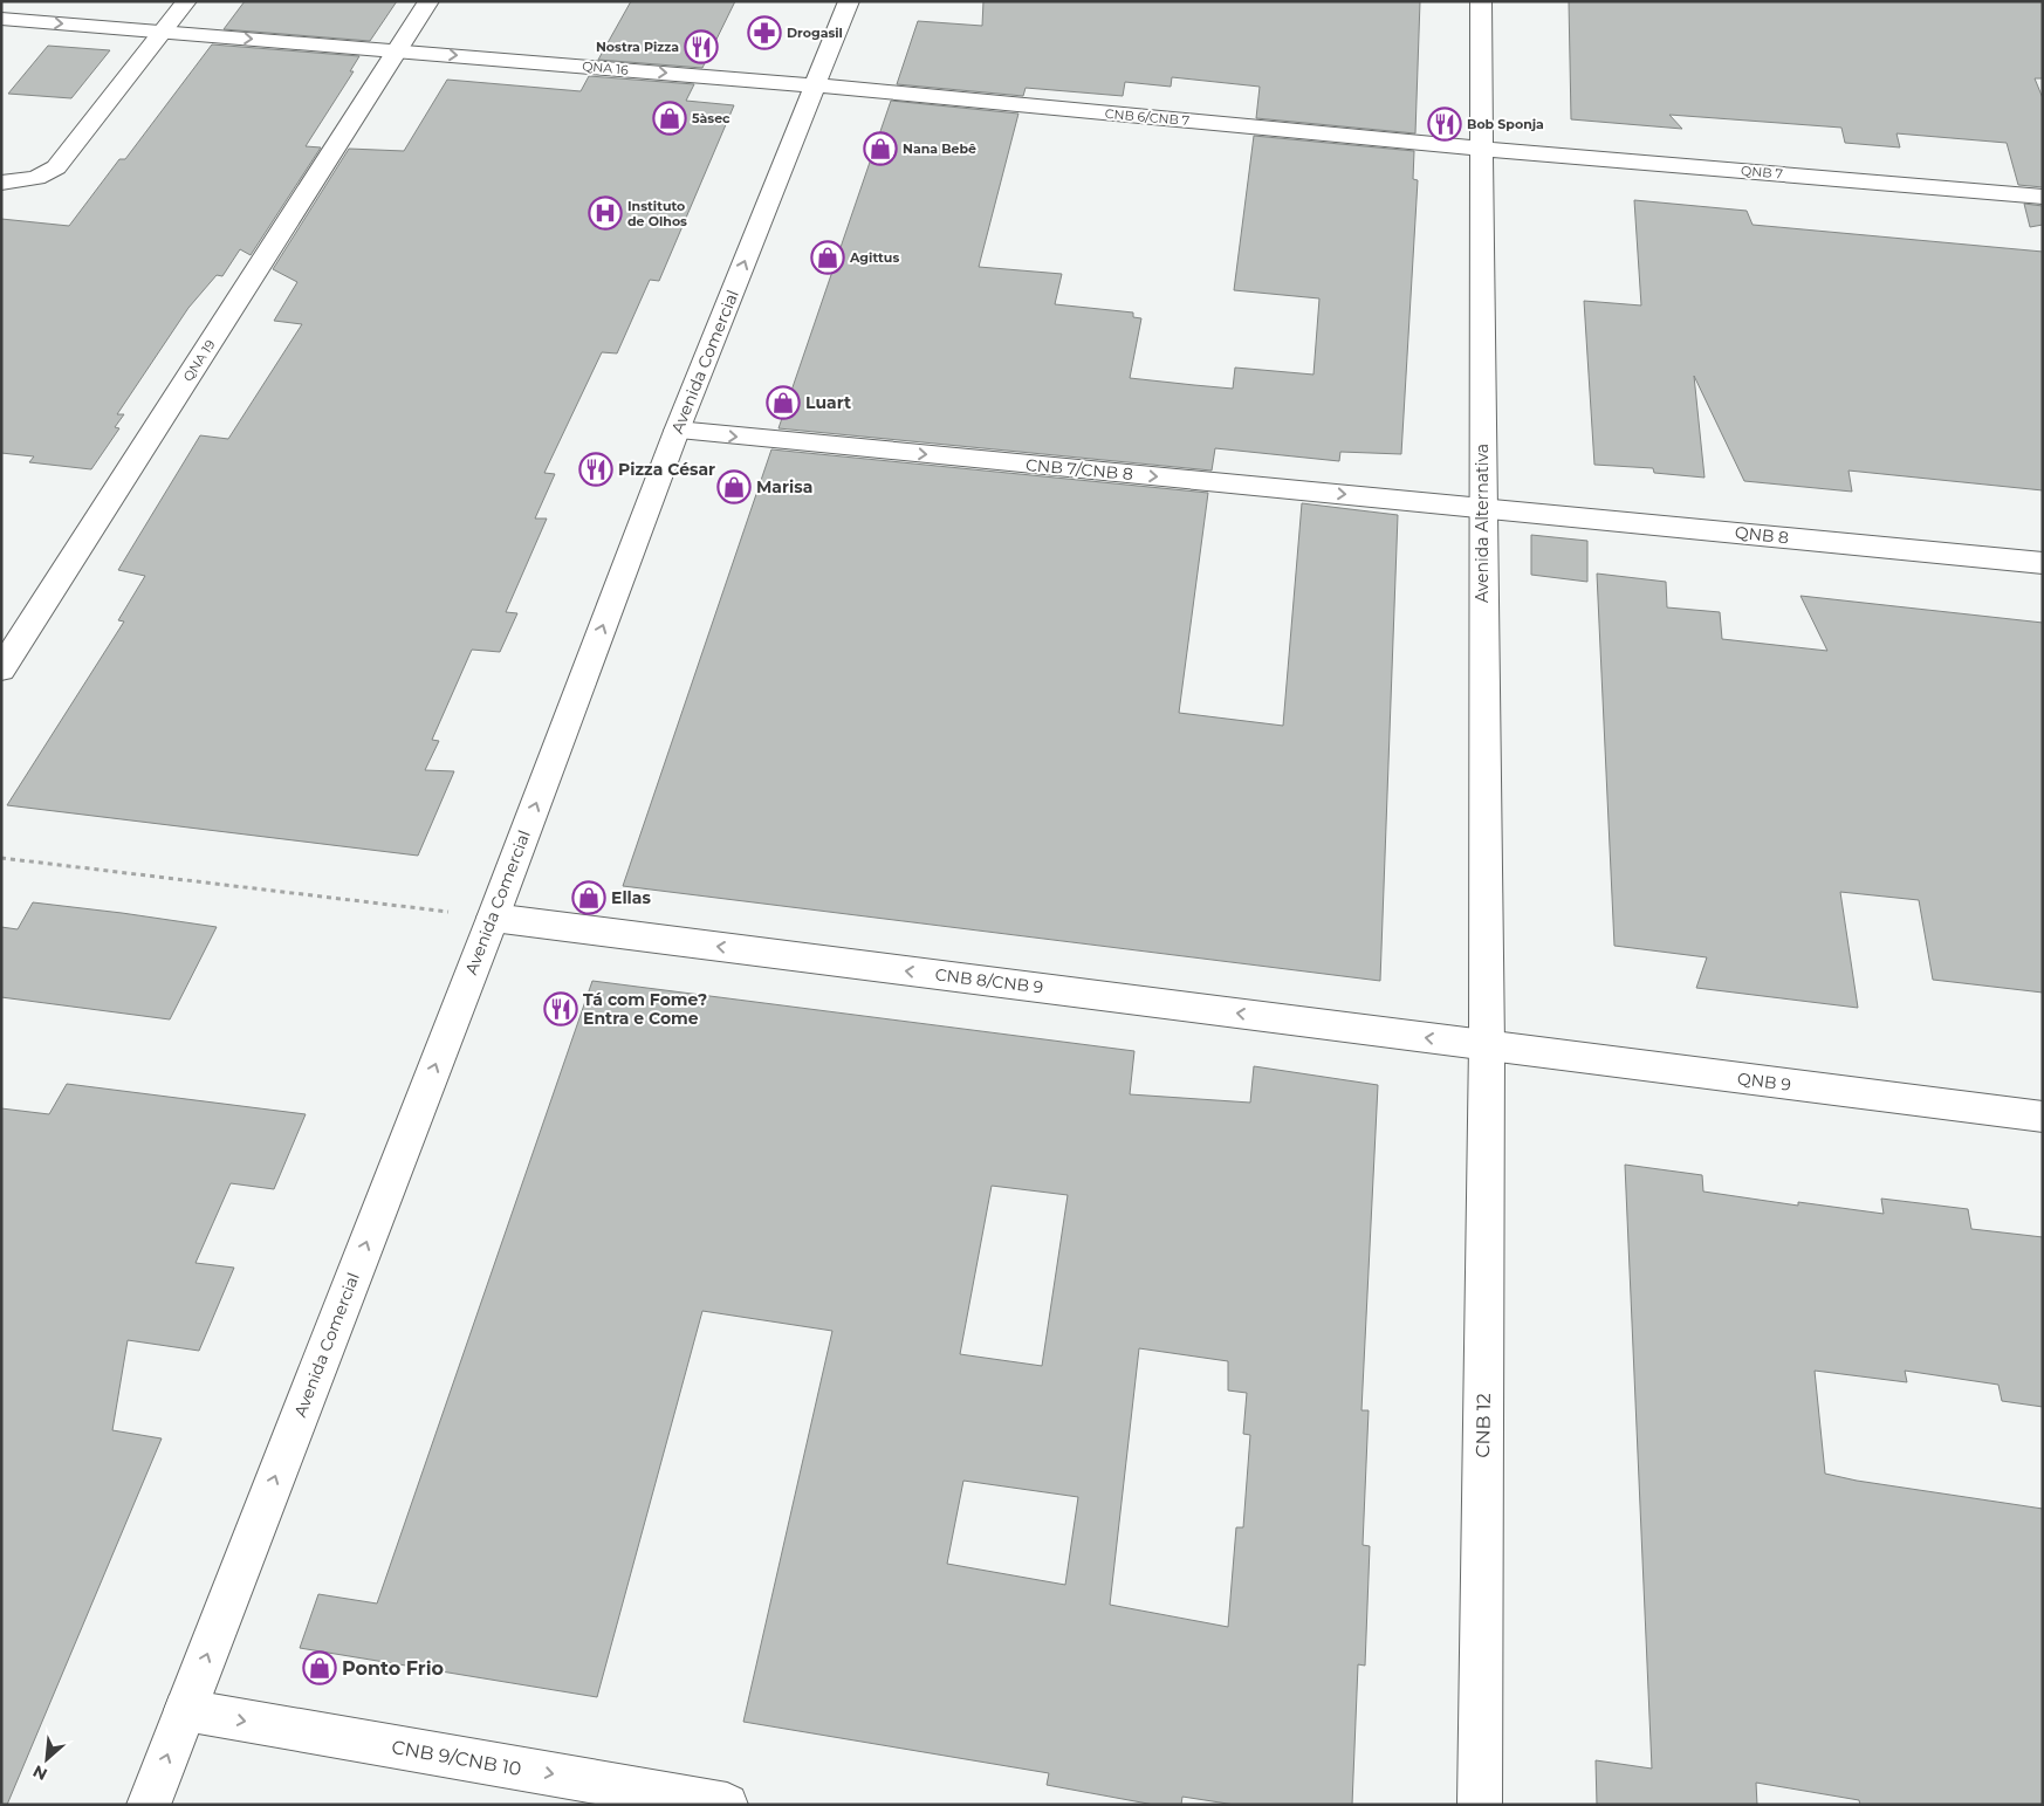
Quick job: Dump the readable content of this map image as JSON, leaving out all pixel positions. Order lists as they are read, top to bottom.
{
  "streets": {
    "street": [
      "QNA 16",
      "CNB 6/CNB 7",
      "QNB 7",
      "QNA 19",
      "Avenida Comercial",
      "CNB 7/CNB 8",
      "Avenida Alternativa",
      "QNB 8",
      "CNB 8/CNB 9",
      "QNB 9",
      "CNB 12",
      "CNB 9/CNB 10"
    ]
  },
  "crossings": [
    ["QNA 16", "CNB 6/CNB 7"],
    ["QNA 16", "QNA 19"],
    ["QNA 16", "Avenida Comercial"],
    ["CNB 6/CNB 7", "QNB 7"],
    ["CNB 6/CNB 7", "Avenida Comercial"],
    ["CNB 6/CNB 7", "Avenida Alternativa"],
    ["QNB 7", "Avenida Alternativa"],
    ["Avenida Comercial", "CNB 7/CNB 8"],
    ["Avenida Comercial", "CNB 8/CNB 9"],
    ["Avenida Comercial", "CNB 9/CNB 10"],
    ["CNB 7/CNB 8", "Avenida Alternativa"],
    ["CNB 7/CNB 8", "QNB 8"],
    ["Avenida Alternativa", "QNB 8"],
    ["Avenida Alternativa", "CNB 8/CNB 9"],
    ["Avenida Alternativa", "QNB 9"],
    ["Avenida Alternativa", "CNB 12"],
    ["CNB 8/CNB 9", "QNB 9"],
    ["CNB 8/CNB 9", "CNB 12"],
    ["QNB 9", "CNB 12"]
  ],
  "one_way": [
    "QNA 16",
    "Avenida Comercial",
    "CNB 7/CNB 8",
    "CNB 8/CNB 9",
    "CNB 9/CNB 10"
  ],
  "places": {
    "pharmacy": ["Drogasil"],
    "restaurant": [
      "Nostra Pizza",
      "Bob Sponja",
      "Pizza César",
      "Tá com Fome? Entra e Come"
    ],
    "shop": [
      "5àsec",
      "Nana Bebê",
      "Agittus",
      "Luart",
      "Marisa",
      "Ellas",
      "Ponto Frio"
    ],
    "hospital": ["Instituto de Olhos"]
  },
  "north": "bottom left"
}
